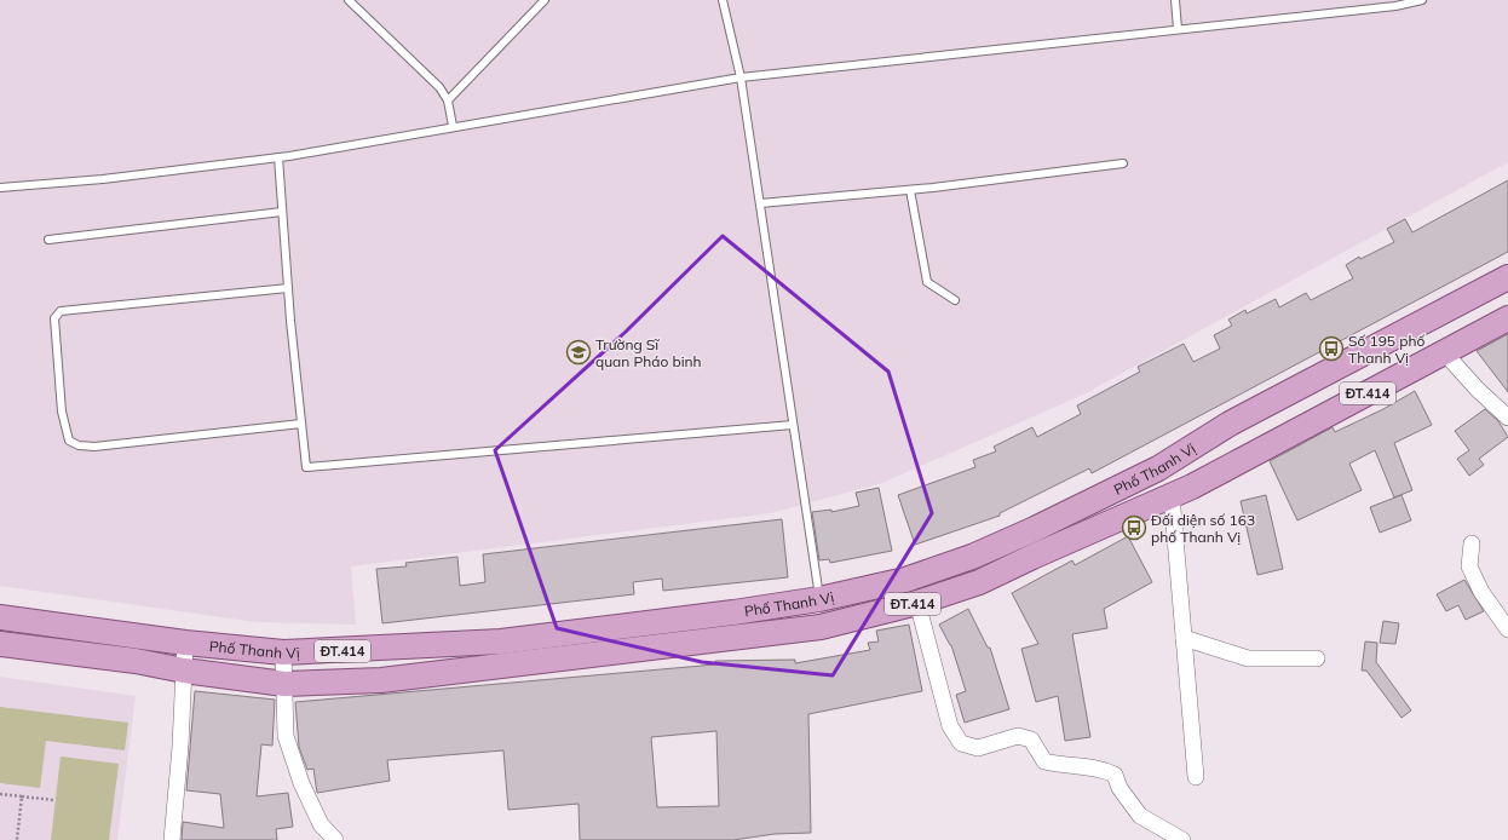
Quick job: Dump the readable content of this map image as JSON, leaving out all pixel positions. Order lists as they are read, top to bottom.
{
  "streets": {
    "main road": ["ĐT.414", "Phố Thanh Vị"]
  },
  "places": {
    "bus stop": ["Số 195 phố Thanh Vị", "Đối diện số 163 phố Thanh Vị"],
    "school or university": ["Trường Sĩ quan Pháo binh"]
  }
}
